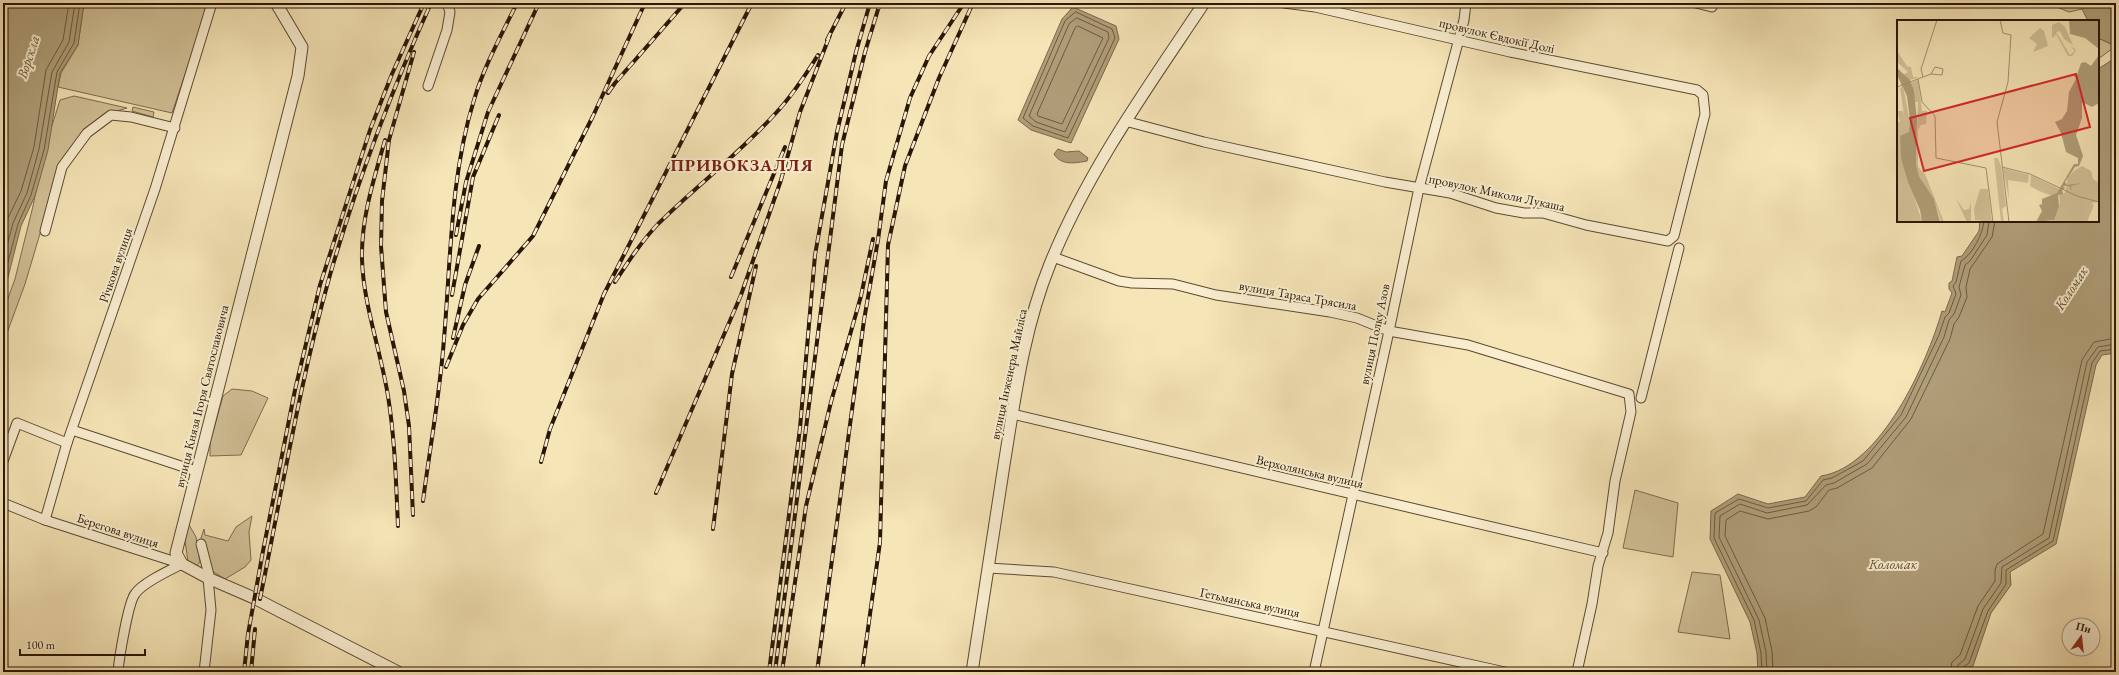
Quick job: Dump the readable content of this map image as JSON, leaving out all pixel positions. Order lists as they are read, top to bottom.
{
  "streets": {
    "street": [
      "провулок Євдокії Долі",
      "провулок Миколи Лукаша",
      "Річкова вулиця",
      "вулиця Тараса Трясила",
      "вулиця Полку Азов",
      "вулиця Інженера Майліса",
      "вулиця Князя Ігоря Святославовича",
      "Верхолянська вулиця",
      "Берегова вулиця",
      "Гетьманська вулиця"
    ]
  },
  "crossings": [
    ["провулок Євдокії Долі", "провулок Миколи Лукаша"],
    ["провулок Євдокії Долі", "вулиця Полку Азов"],
    ["провулок Миколи Лукаша", "вулиця Полку Азов"],
    ["провулок Миколи Лукаша", "вулиця Інженера Майліса"],
    ["вулиця Тараса Трясила", "вулиця Полку Азов"],
    ["вулиця Тараса Трясила", "вулиця Інженера Майліса"],
    ["вулиця Тараса Трясила", "Верхолянська вулиця"],
    ["вулиця Полку Азов", "Верхолянська вулиця"],
    ["вулиця Полку Азов", "Гетьманська вулиця"],
    ["вулиця Інженера Майліса", "Верхолянська вулиця"],
    ["вулиця Інженера Майліса", "Гетьманська вулиця"],
    ["вулиця Князя Ігоря Святославовича", "Берегова вулиця"]
  ],
  "districts": ["ПРИВОКЗАЛЛЯ"],
  "water": ["Ворскла", "Коломак"],
  "scale_bar": "100 m",
  "north": "top"
}
